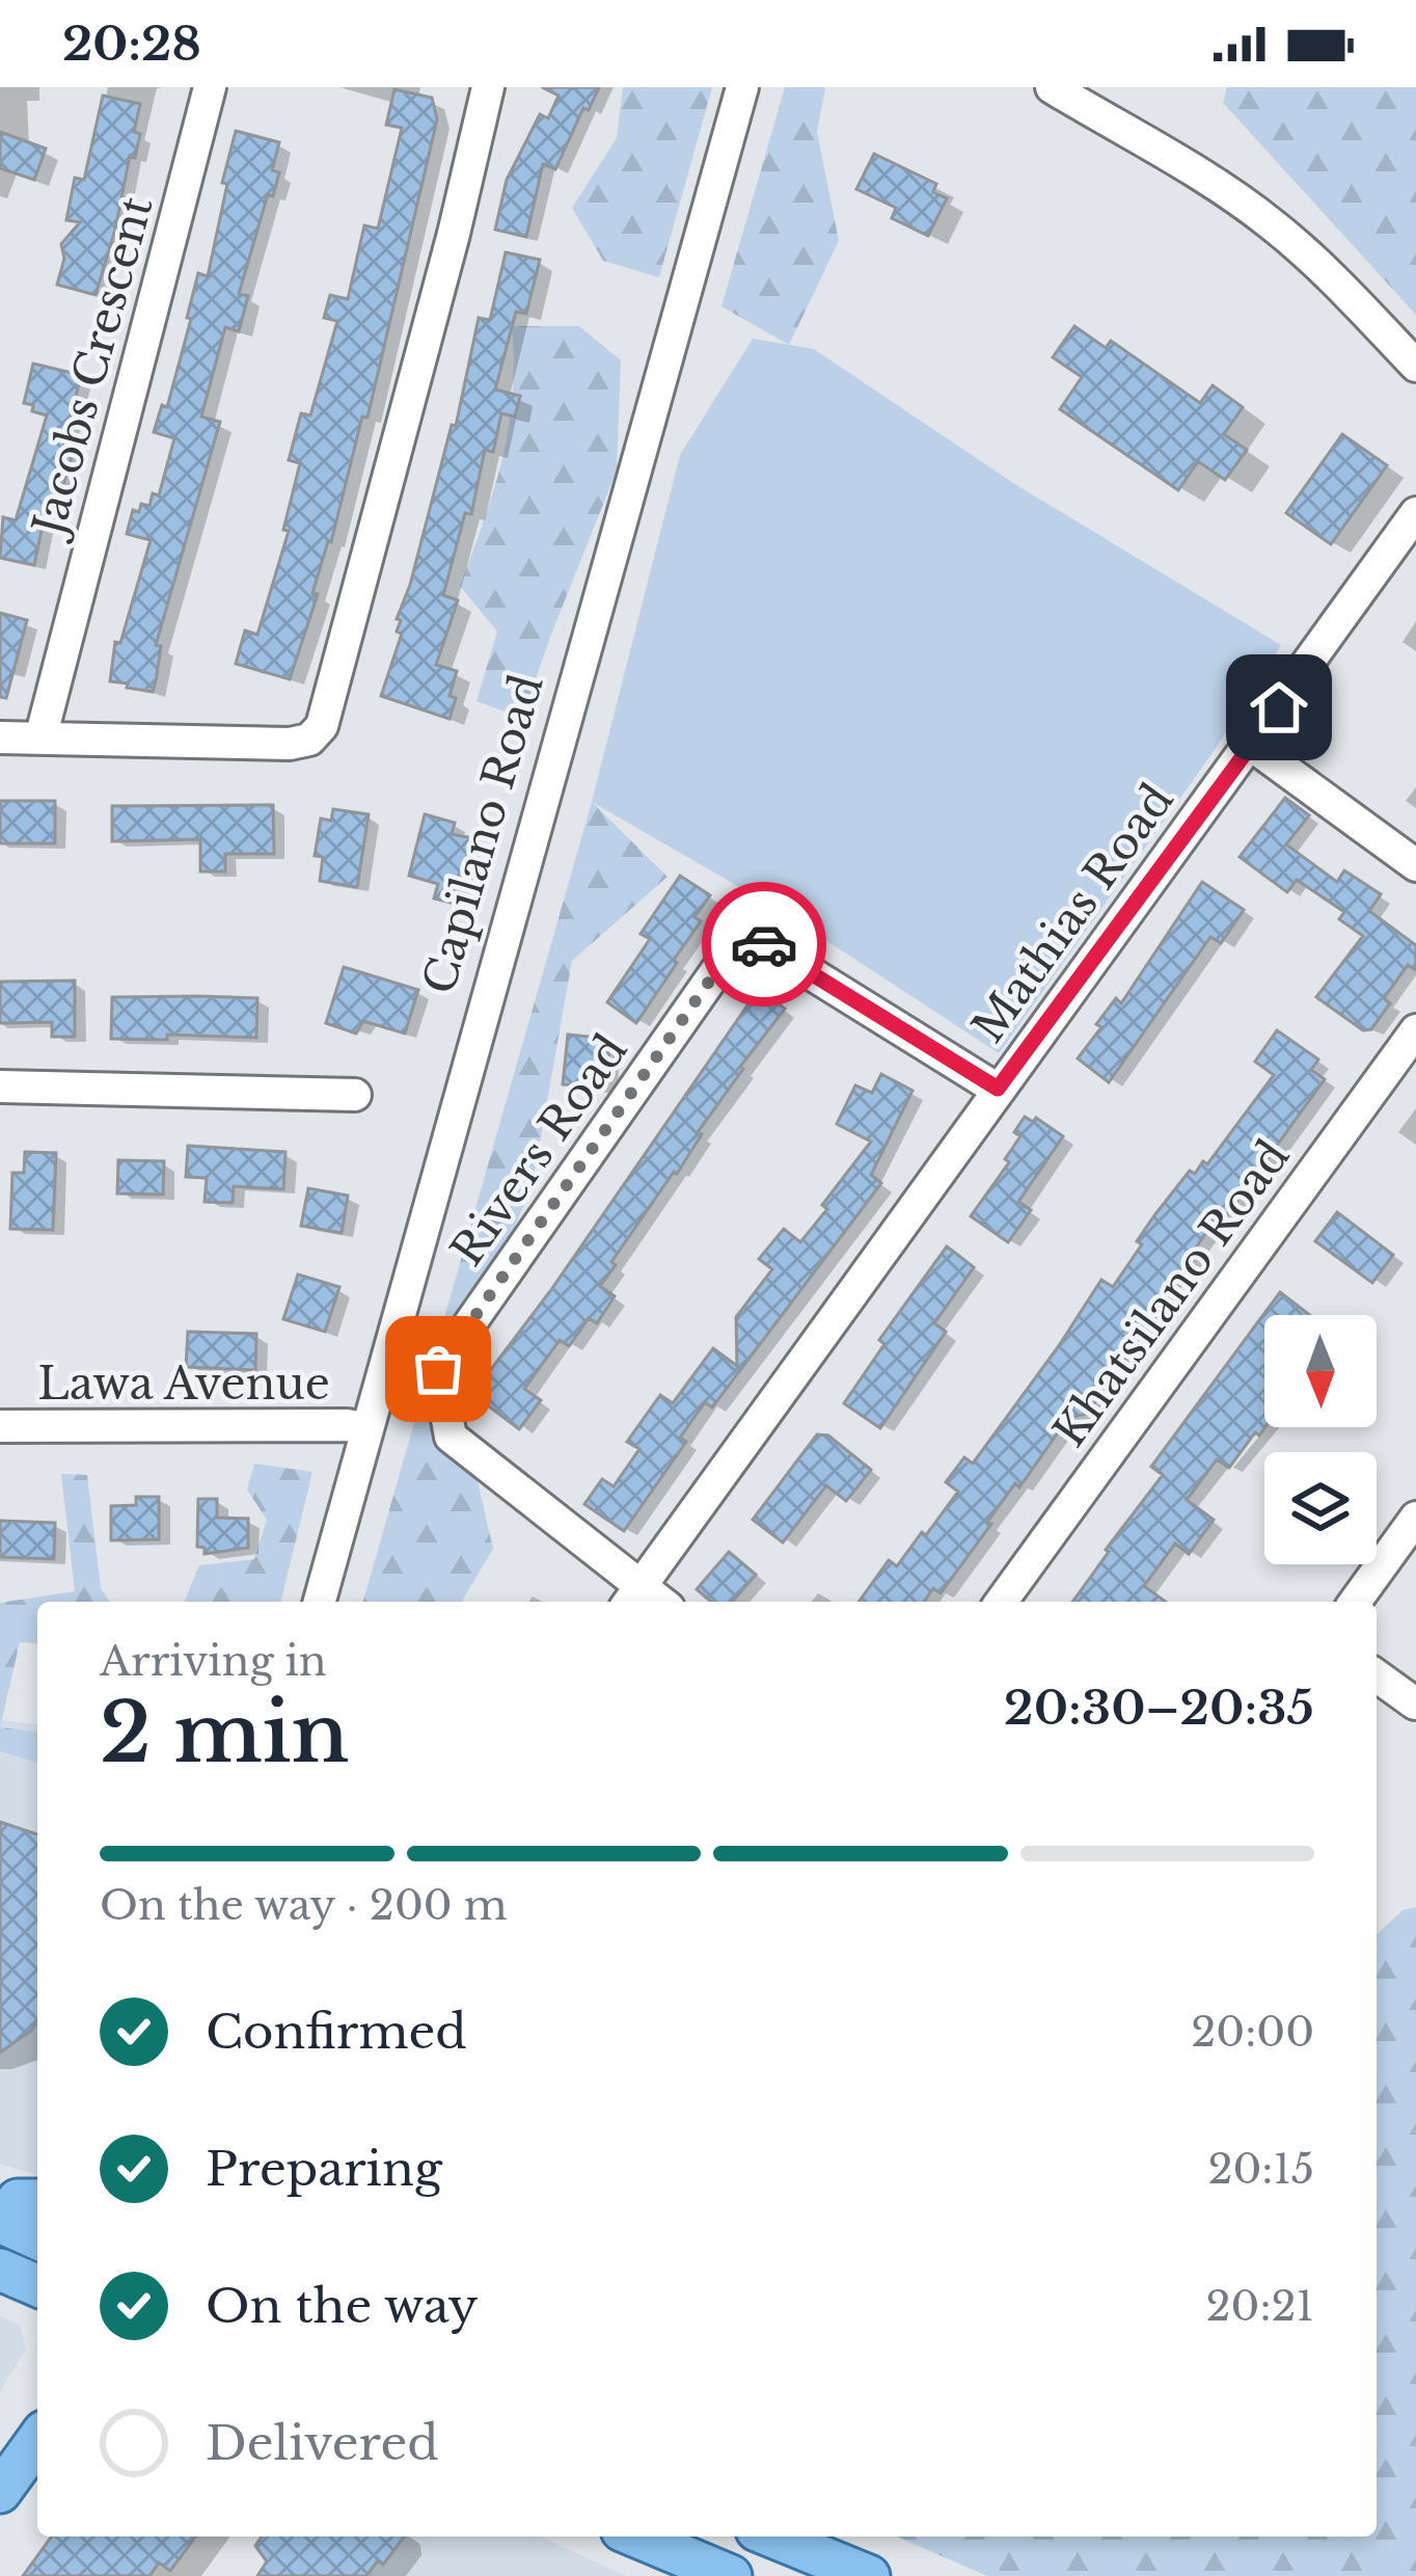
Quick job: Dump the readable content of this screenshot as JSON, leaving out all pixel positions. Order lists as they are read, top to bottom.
{
  "streets": {
    "street": [
      "Jacobs Crescent",
      "Capilano Road",
      "Mathias Road",
      "Rivers Road",
      "Khatsilano Road",
      "Lawa Avenue"
    ]
  },
  "crossings": [
    ["Capilano Road", "Lawa Avenue"],
    ["Mathias Road", "Rivers Road"]
  ],
  "north": "bottom",
  "page": {
    "status": "20:28",
    "heading": ["2 min", "Arriving in", "20:30–20:35"],
    "bar": "On the way · 200 m",
    "list": [
      ["Confirmed", "20:00"],
      ["Preparing", "20:15"],
      ["On the way", "20:21"],
      "Delivered"
    ]
  }
}
